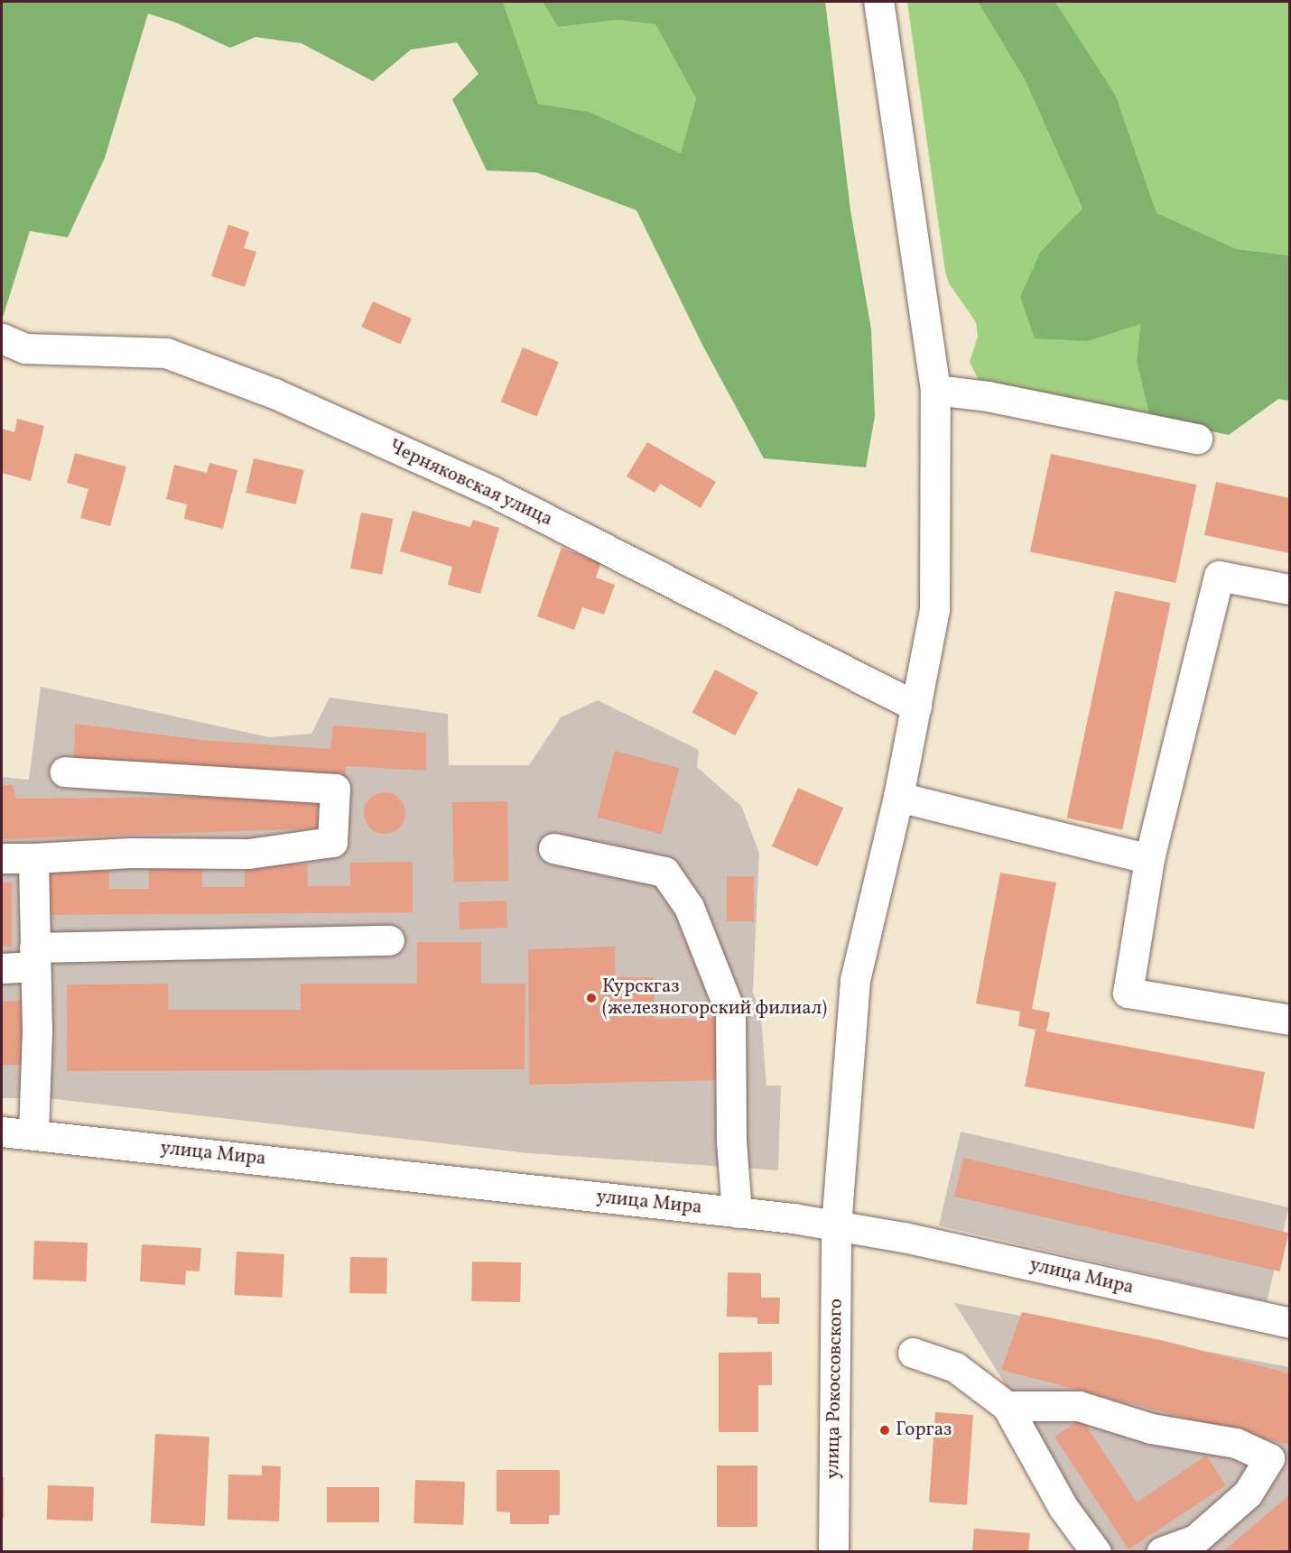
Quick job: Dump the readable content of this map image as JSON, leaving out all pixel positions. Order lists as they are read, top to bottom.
{
  "streets": {
    "street": ["Черняковская улица", "улица Мира", "улица Рокоссовского"]
  },
  "crossings": [
    ["Черняковская улица", "улица Рокоссовского"],
    ["улица Мира", "улица Рокоссовского"]
  ],
  "places": ["Курскгаз (железногорский филиал)", "Горгаз"]
}
